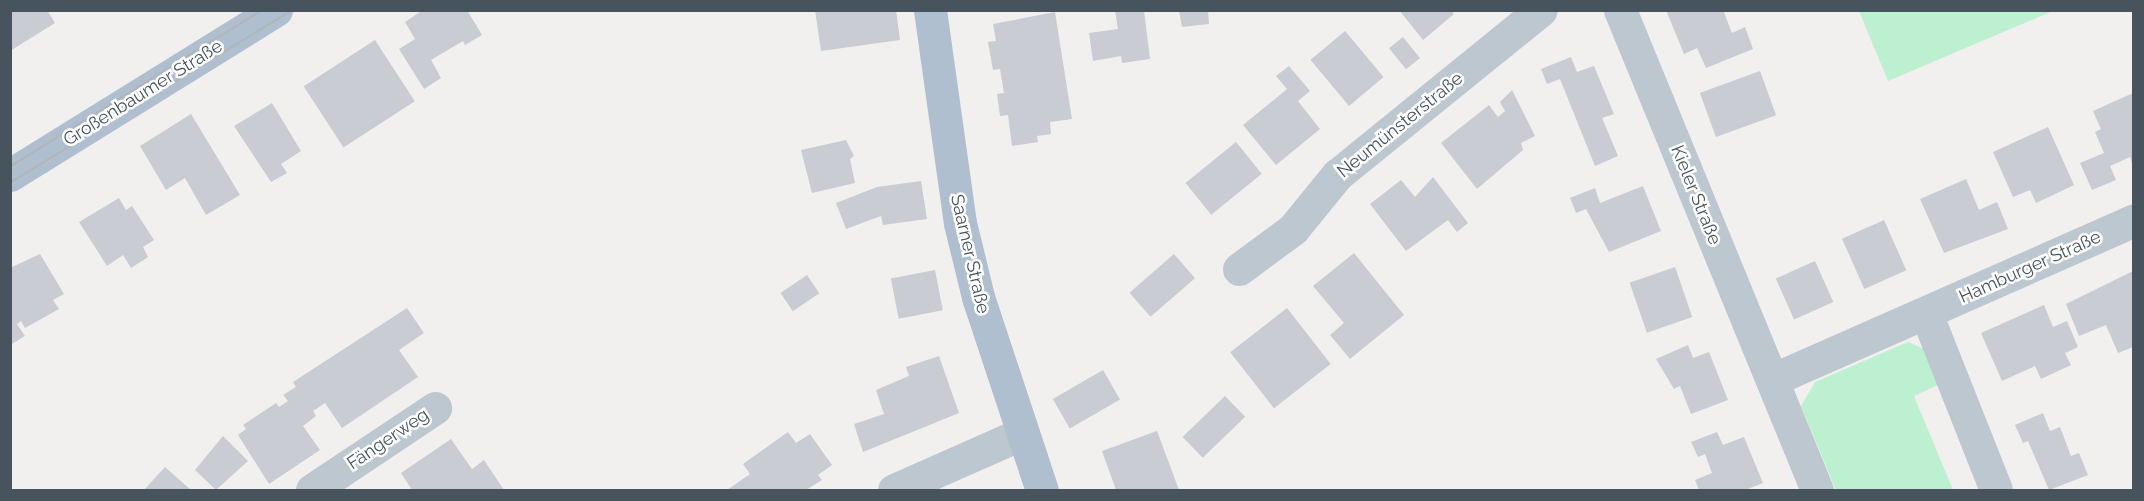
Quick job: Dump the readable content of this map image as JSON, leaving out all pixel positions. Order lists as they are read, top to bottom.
{
  "streets": {
    "main road": ["Großenbaumer Straße", "Saarner Straße"],
    "street": [
      "Neumünsterstraße",
      "Kieler Straße",
      "Hamburger Straße",
      "Fängerweg"
    ]
  }
}
